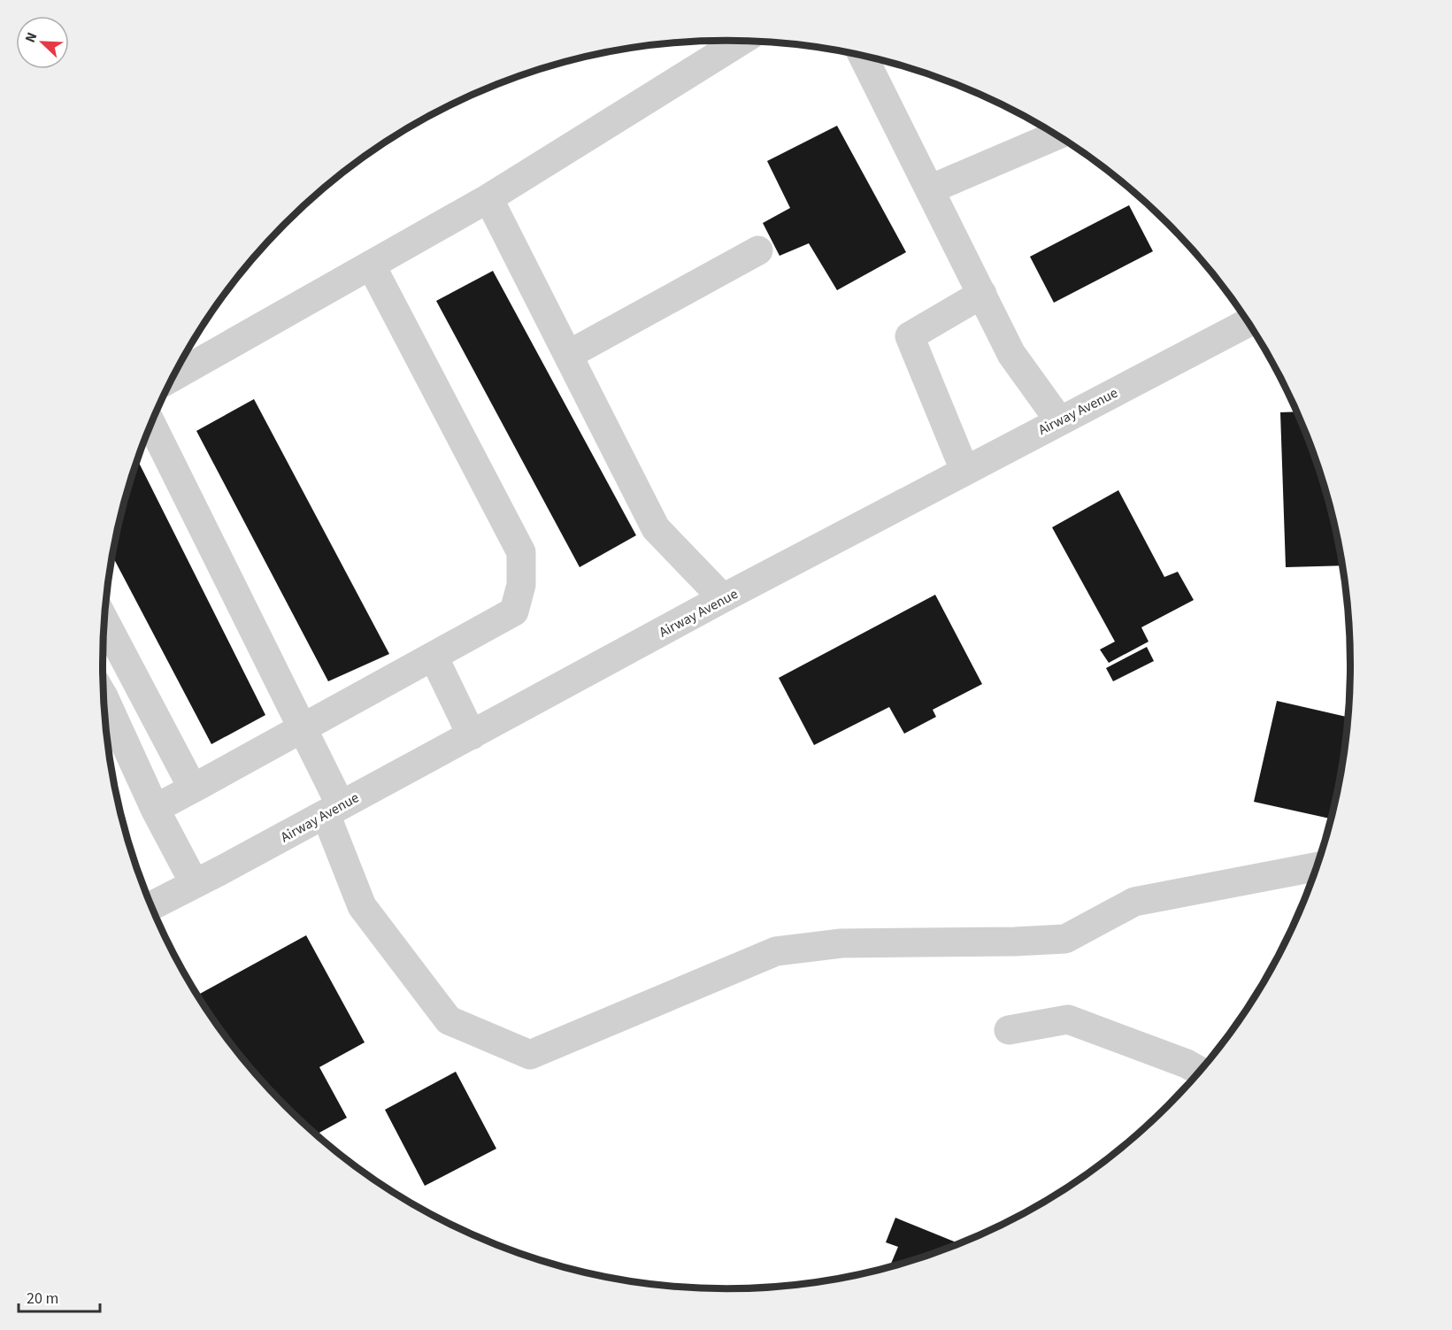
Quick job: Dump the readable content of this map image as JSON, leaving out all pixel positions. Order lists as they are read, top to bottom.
{
  "streets": {
    "street": ["Airway Avenue"]
  },
  "scale_bar": "20 m",
  "north": "top left"
}
